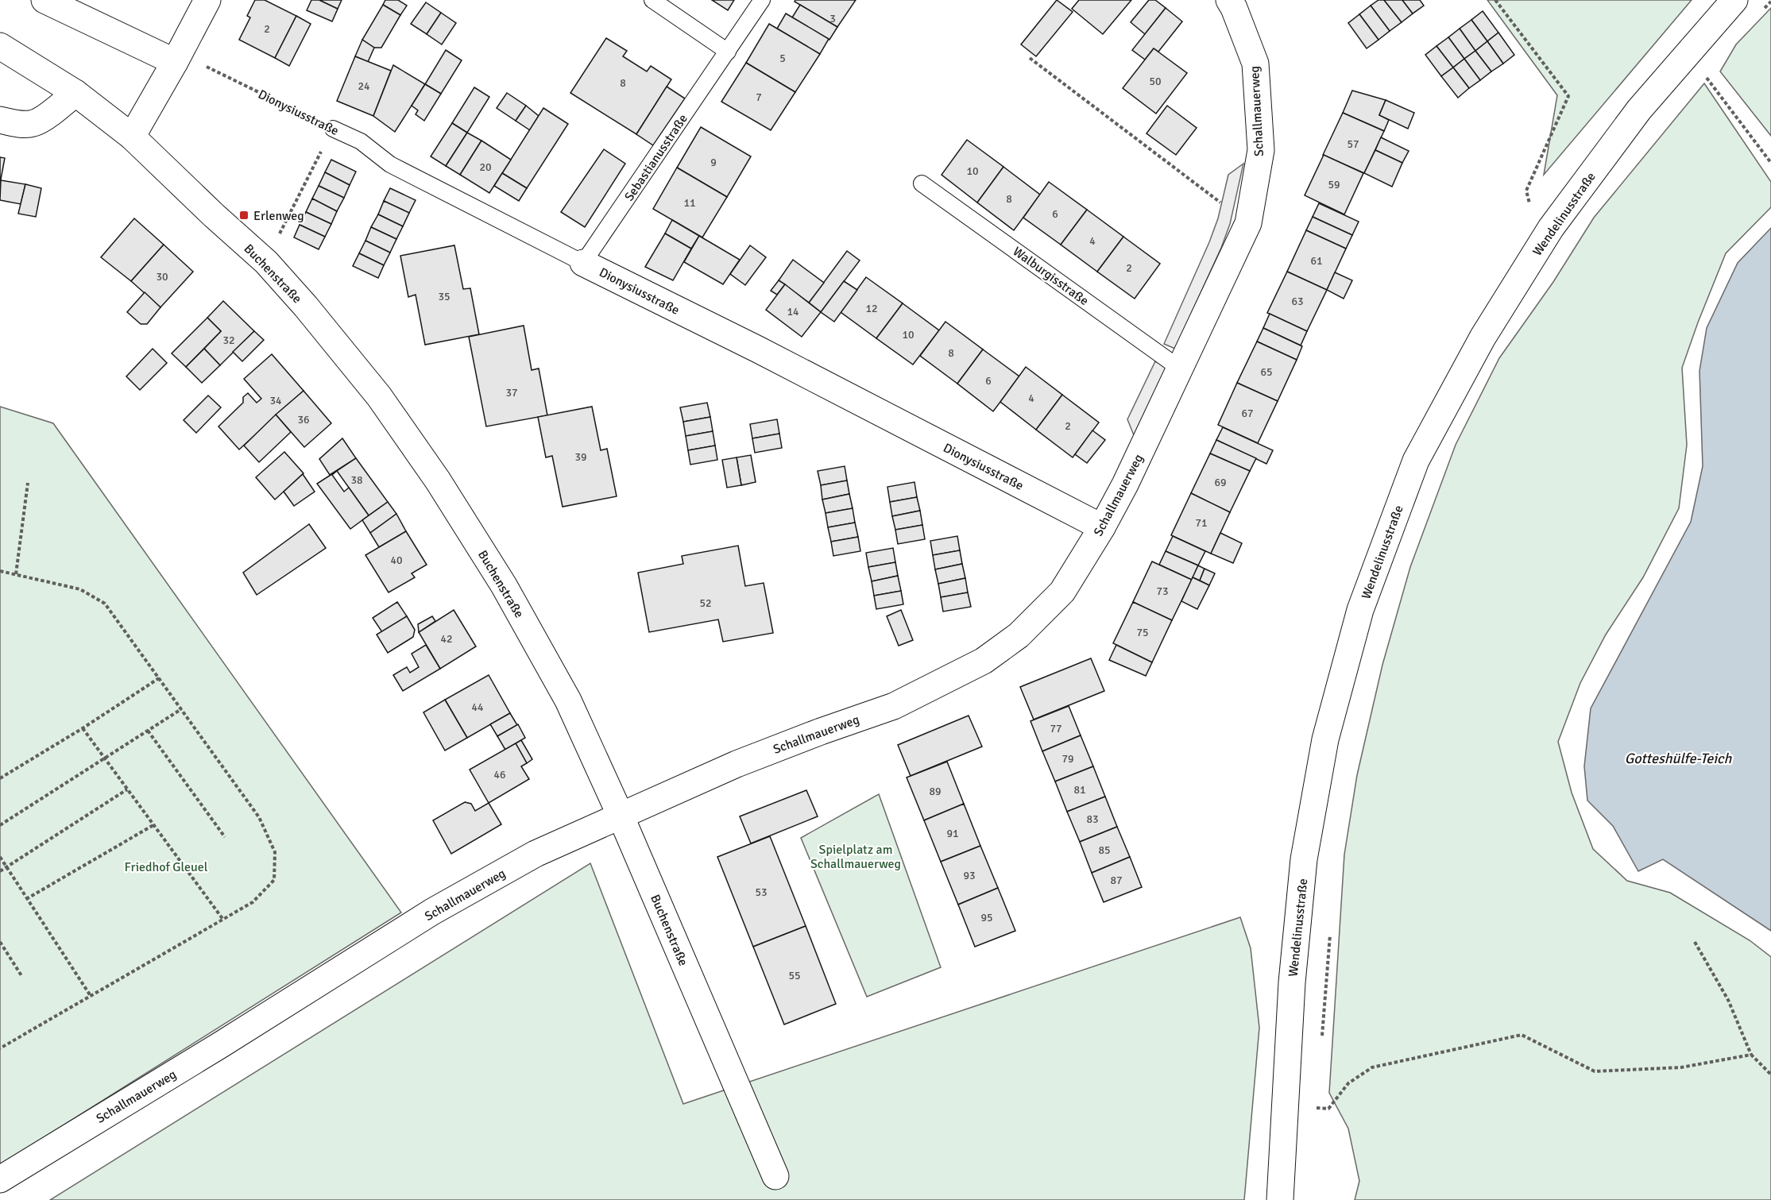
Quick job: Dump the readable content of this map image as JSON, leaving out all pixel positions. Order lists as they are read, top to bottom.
{
  "streets": {
    "street": [
      "Schallmauerweg",
      "Dionysiusstraße",
      "Wendelinusstraße",
      "Buchenstraße"
    ],
    "lane": ["Sebastianusstraße", "Walburgisstraße"]
  },
  "crossings": [
    ["Schallmauerweg", "Dionysiusstraße"],
    ["Schallmauerweg", "Buchenstraße"],
    ["Schallmauerweg", "Walburgisstraße"],
    ["Dionysiusstraße", "Sebastianusstraße"]
  ],
  "water": ["Gotteshülfe-Teich"],
  "parks": ["Spielplatz am Schallmauerweg", "Friedhof Gleuel"],
  "places": {
    "transit": ["Erlenweg"]
  },
  "house_numbers": [
    "3",
    "2",
    "5",
    "50",
    "8",
    "24",
    "7",
    "57",
    "9",
    "20",
    "10",
    "59",
    "8",
    "11",
    "6",
    "4",
    "61",
    "2",
    "30",
    "35",
    "63",
    "12",
    "14",
    "10",
    "32",
    "8",
    "65",
    "6",
    "37",
    "4",
    "34",
    "67",
    "36",
    "2",
    "39",
    "38",
    "69",
    "71",
    "40",
    "73",
    "52",
    "75",
    "42",
    "44",
    "77",
    "79",
    "46",
    "81",
    "89",
    "83",
    "91",
    "85",
    "93",
    "87",
    "53",
    "95",
    "55"
  ]
}
